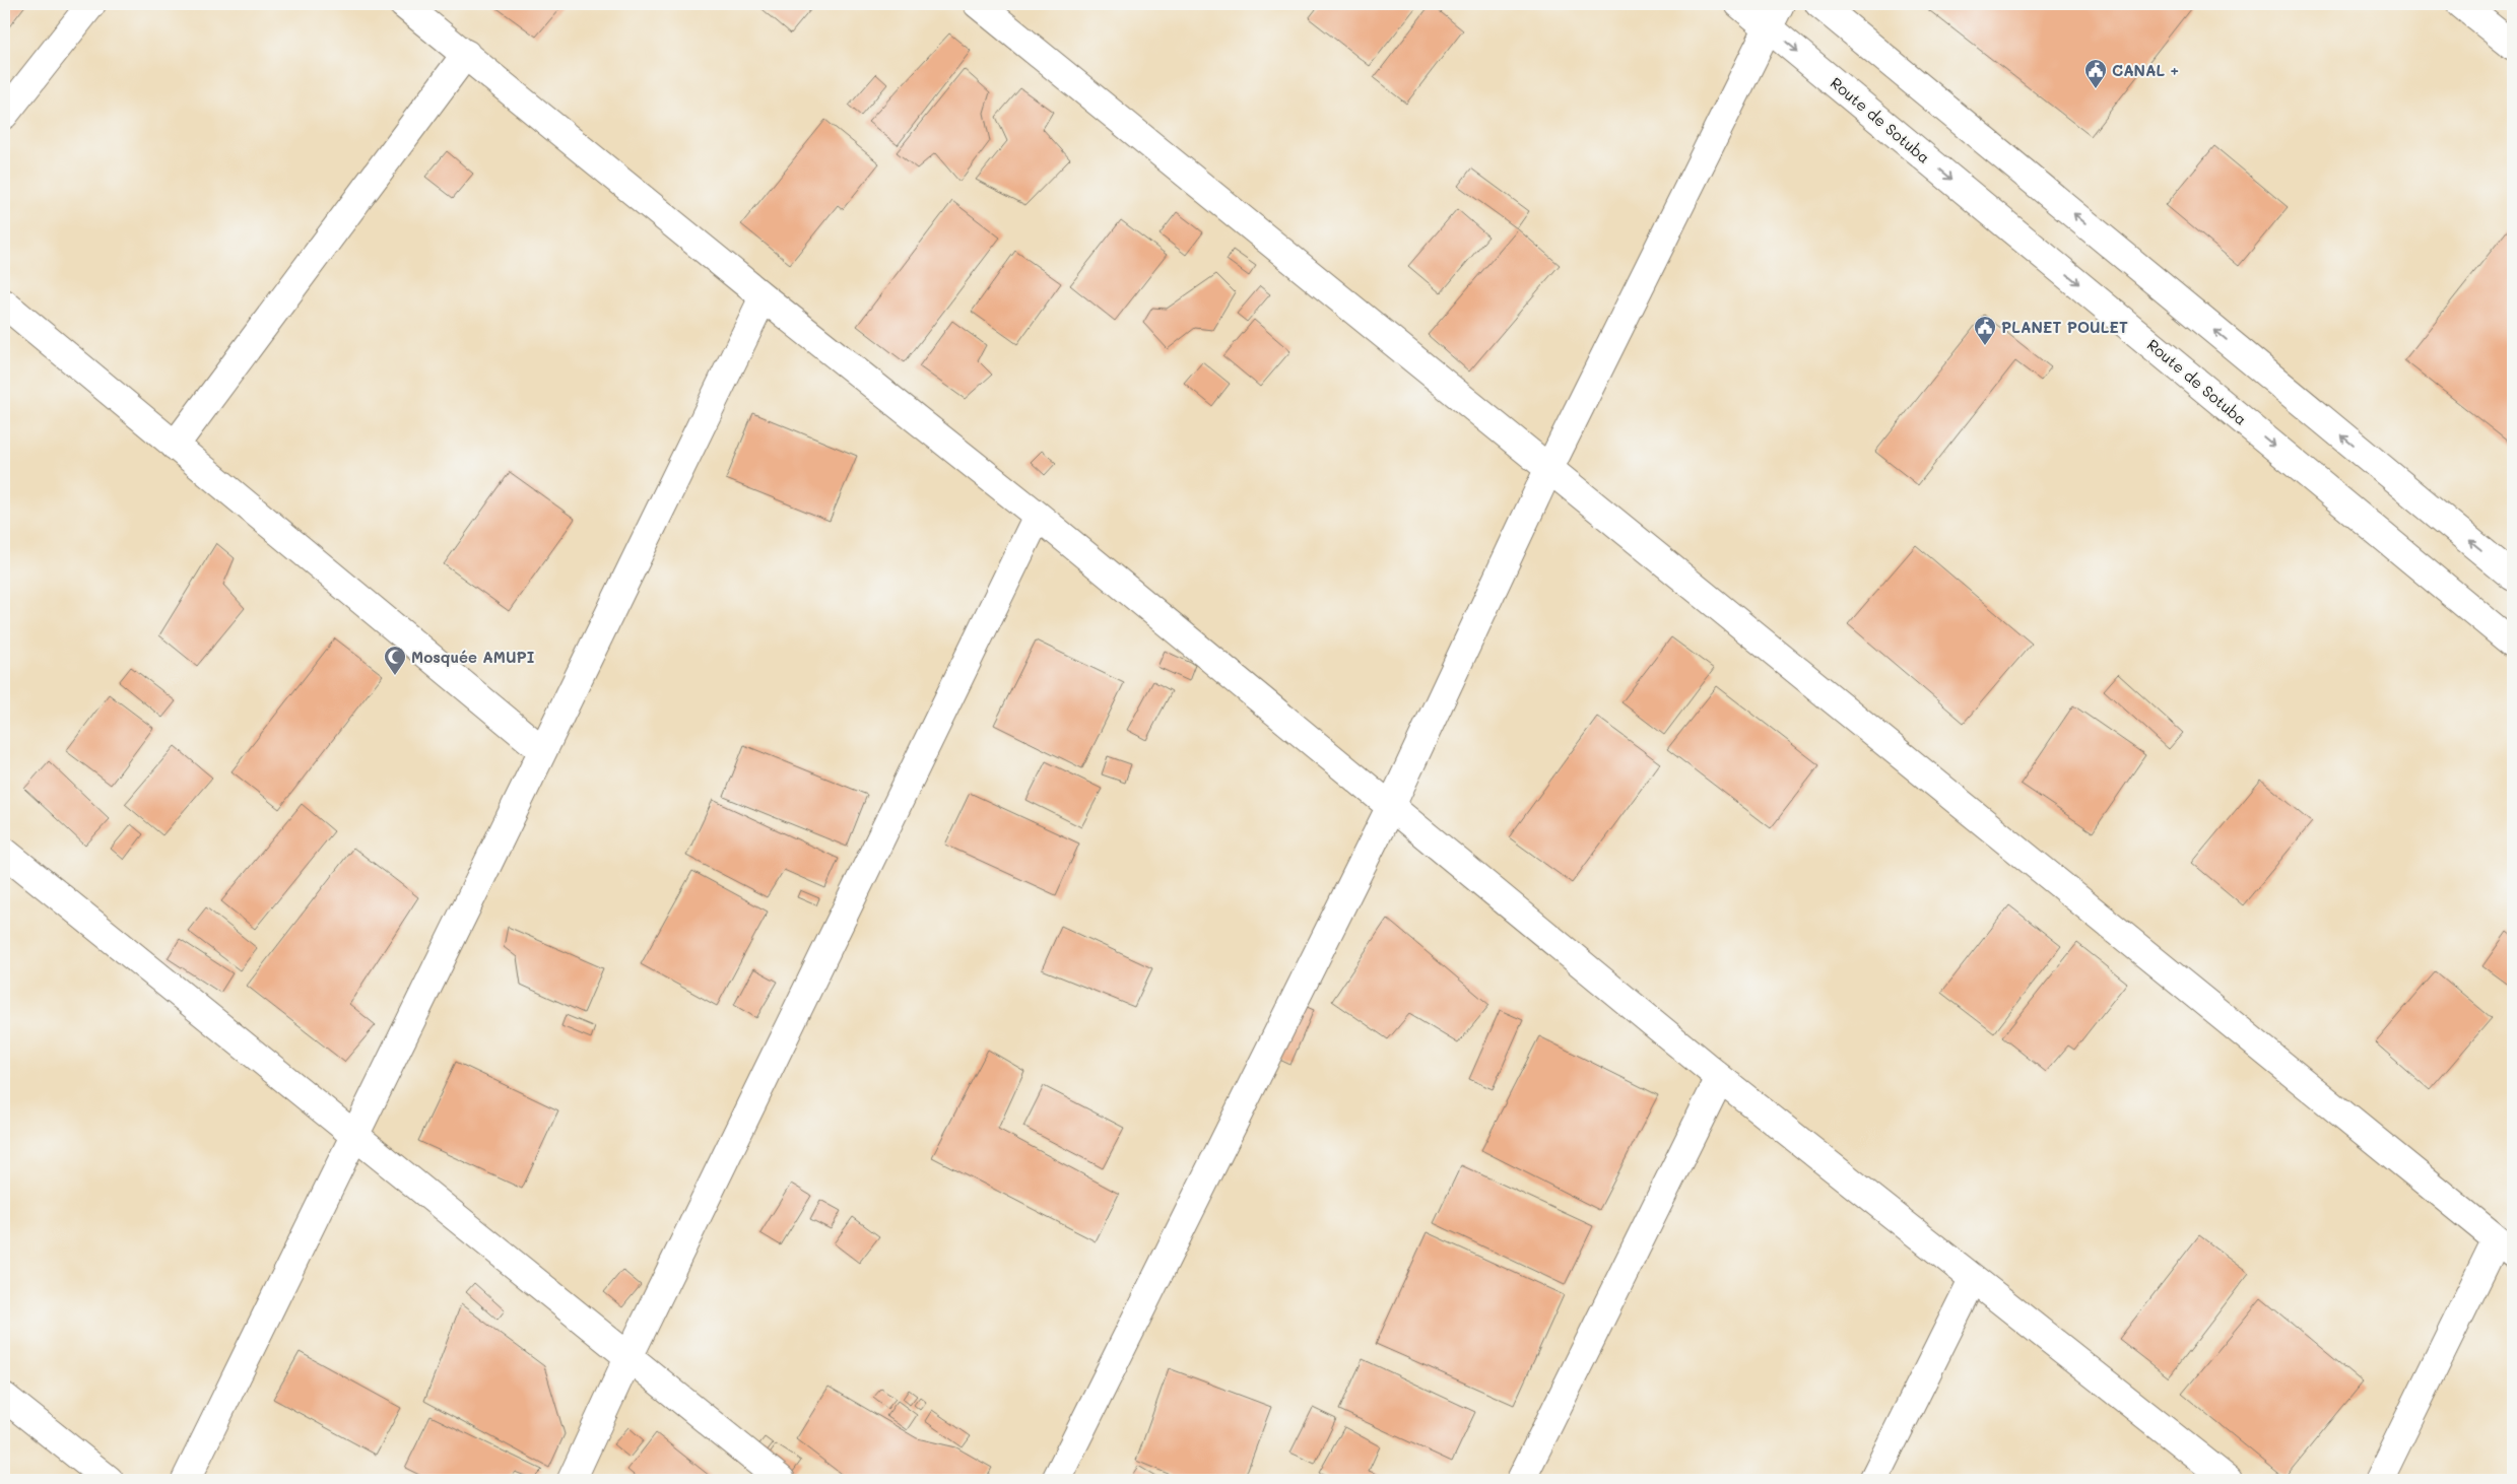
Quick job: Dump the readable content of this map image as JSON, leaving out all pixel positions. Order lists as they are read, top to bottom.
{
  "streets": {
    "street": ["Route de Sotuba"]
  },
  "places": {
    "public building": ["CANAL +", "PLANET POULET"],
    "mosque": ["Mosquée AMUPI"]
  }
}
